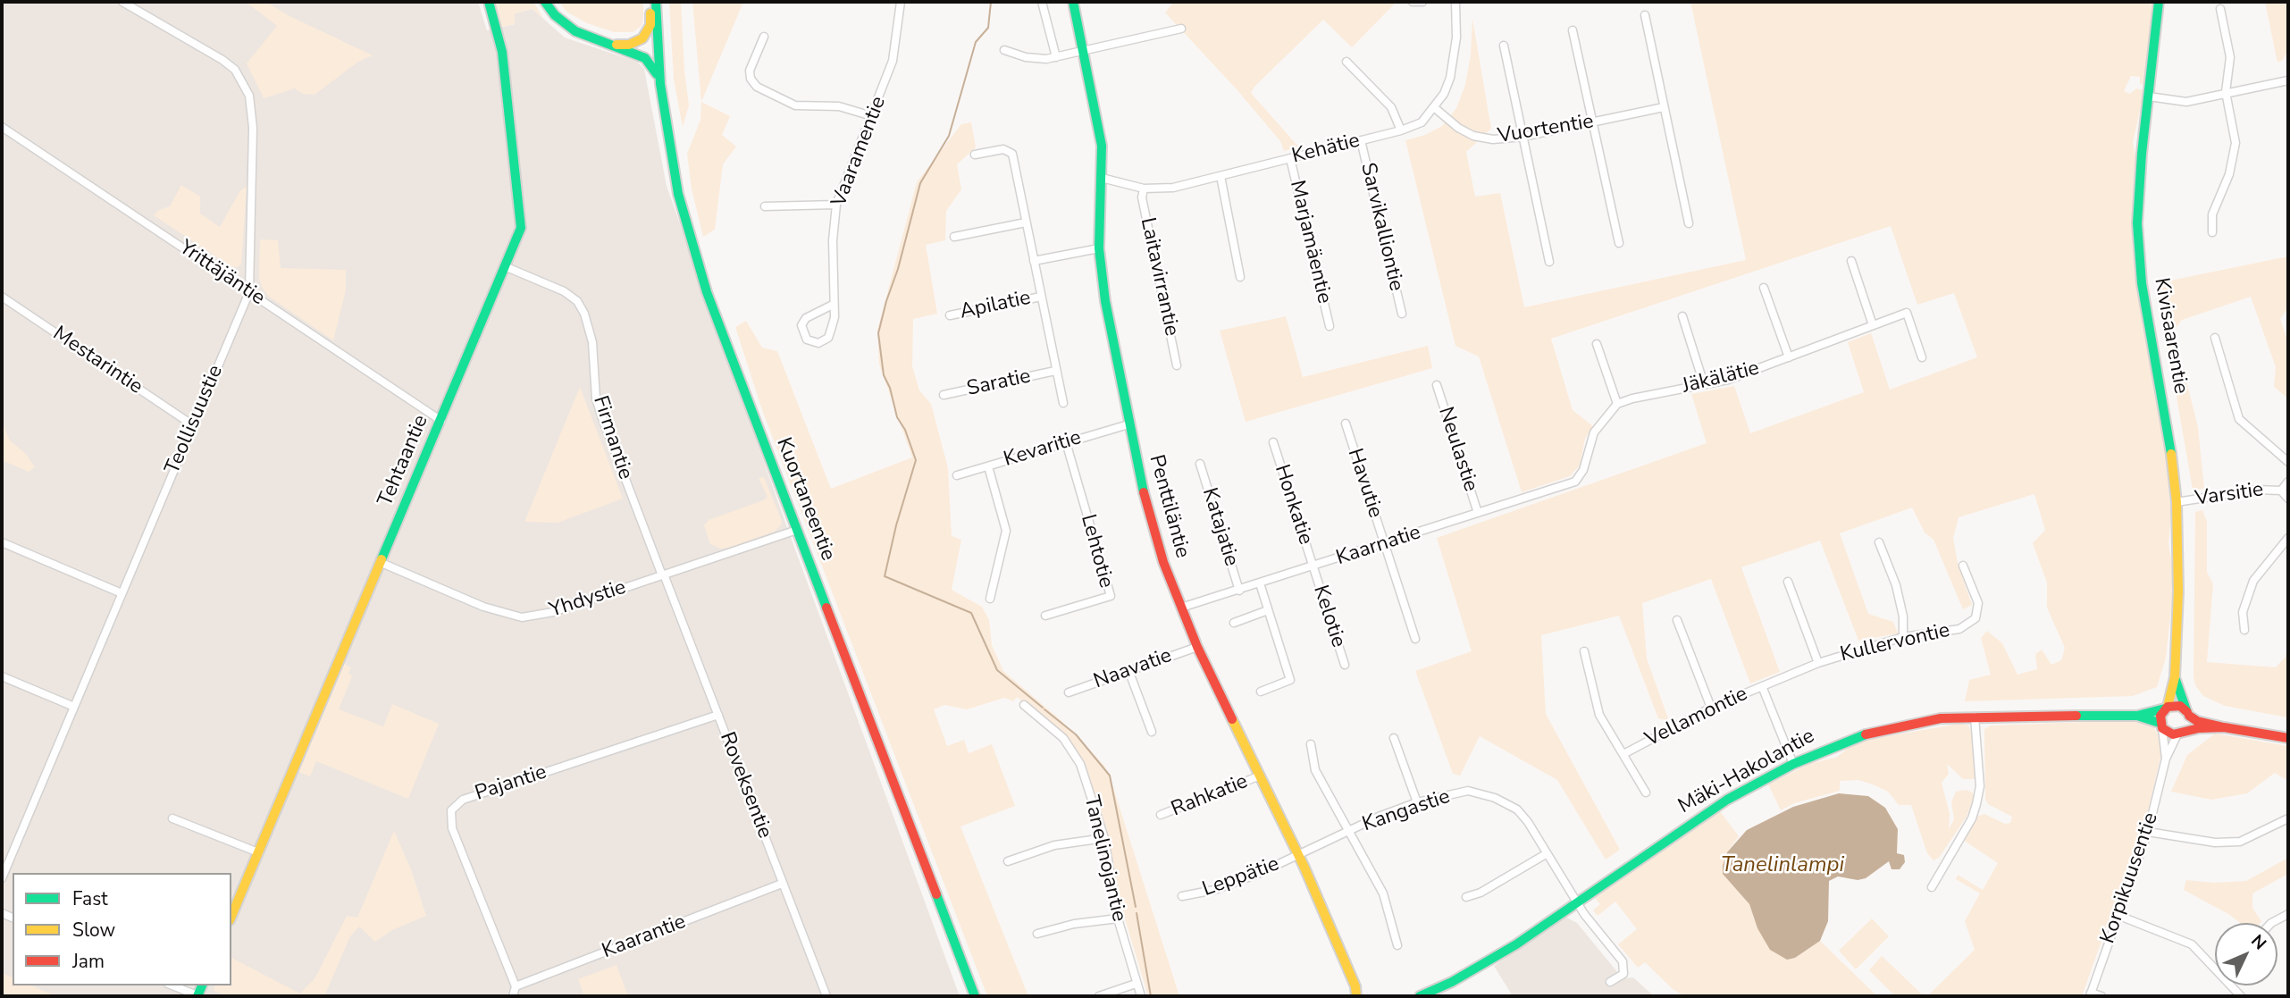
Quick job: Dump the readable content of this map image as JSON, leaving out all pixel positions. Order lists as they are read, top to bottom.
{
  "streets": {
    "main road": [
      "Kivisaarentie",
      "Tehtaantie",
      "Kuortaneentie",
      "Penttiläntie",
      "Mäki-Hakolantie"
    ],
    "street": [
      "Vuortentie",
      "Kehätie",
      "Vaaramentie",
      "Sarvikalliontie",
      "Marjamäentie",
      "Yrittäjäntie",
      "Laitavirrantie",
      "Apilatie",
      "Mestarintie",
      "Jäkälätie",
      "Saratie",
      "Teollisuustie",
      "Firmantie",
      "Kevaritie",
      "Neulastie",
      "Havutie",
      "Varsitie",
      "Honkatie",
      "Katajatie",
      "Kaarnatie",
      "Lehtotie",
      "Yhdystie",
      "Kelotie",
      "Kullervontie",
      "Naavatie",
      "Vellamontie",
      "Pajantie",
      "Roveksentie",
      "Rahkatie",
      "Kangastie",
      "Tanelinojantie",
      "Leppätie",
      "Korpikuusentie",
      "Kaarantie"
    ]
  },
  "crossings": [
    ["Vuortentie", "Kehätie"],
    ["Kehätie", "Sarvikalliontie"],
    ["Kehätie", "Marjamäentie"],
    ["Kehätie", "Laitavirrantie"],
    ["Kehätie", "Penttiläntie"],
    ["Yrittäjäntie", "Teollisuustie"],
    ["Yrittäjäntie", "Tehtaantie"],
    ["Kivisaarentie", "Varsitie"],
    ["Kivisaarentie", "Mäki-Hakolantie"],
    ["Kivisaarentie", "Korpikuusentie"],
    ["Mestarintie", "Teollisuustie"],
    ["Jäkälätie", "Kaarnatie"],
    ["Firmantie", "Tehtaantie"],
    ["Firmantie", "Yhdystie"],
    ["Firmantie", "Roveksentie"],
    ["Kevaritie", "Penttiläntie"],
    ["Kevaritie", "Lehtotie"],
    ["Neulastie", "Kaarnatie"],
    ["Tehtaantie", "Yhdystie"],
    ["Havutie", "Kaarnatie"],
    ["Kuortaneentie", "Yhdystie"],
    ["Honkatie", "Kaarnatie"],
    ["Honkatie", "Kelotie"],
    ["Penttiläntie", "Kaarnatie"],
    ["Penttiläntie", "Naavatie"],
    ["Penttiläntie", "Rahkatie"],
    ["Penttiläntie", "Kangastie"],
    ["Penttiläntie", "Leppätie"],
    ["Katajatie", "Kaarnatie"],
    ["Kaarnatie", "Kelotie"],
    ["Yhdystie", "Roveksentie"],
    ["Kullervontie", "Vellamontie"],
    ["Vellamontie", "Mäki-Hakolantie"],
    ["Mäki-Hakolantie", "Kangastie"],
    ["Mäki-Hakolantie", "Korpikuusentie"],
    ["Pajantie", "Roveksentie"],
    ["Pajantie", "Kaarantie"],
    ["Roveksentie", "Kaarantie"],
    ["Kangastie", "Leppätie"]
  ],
  "water": ["Tanelinlampi"],
  "legend": ["Fast", "Slow", "Jam"],
  "north": "top right"
}
